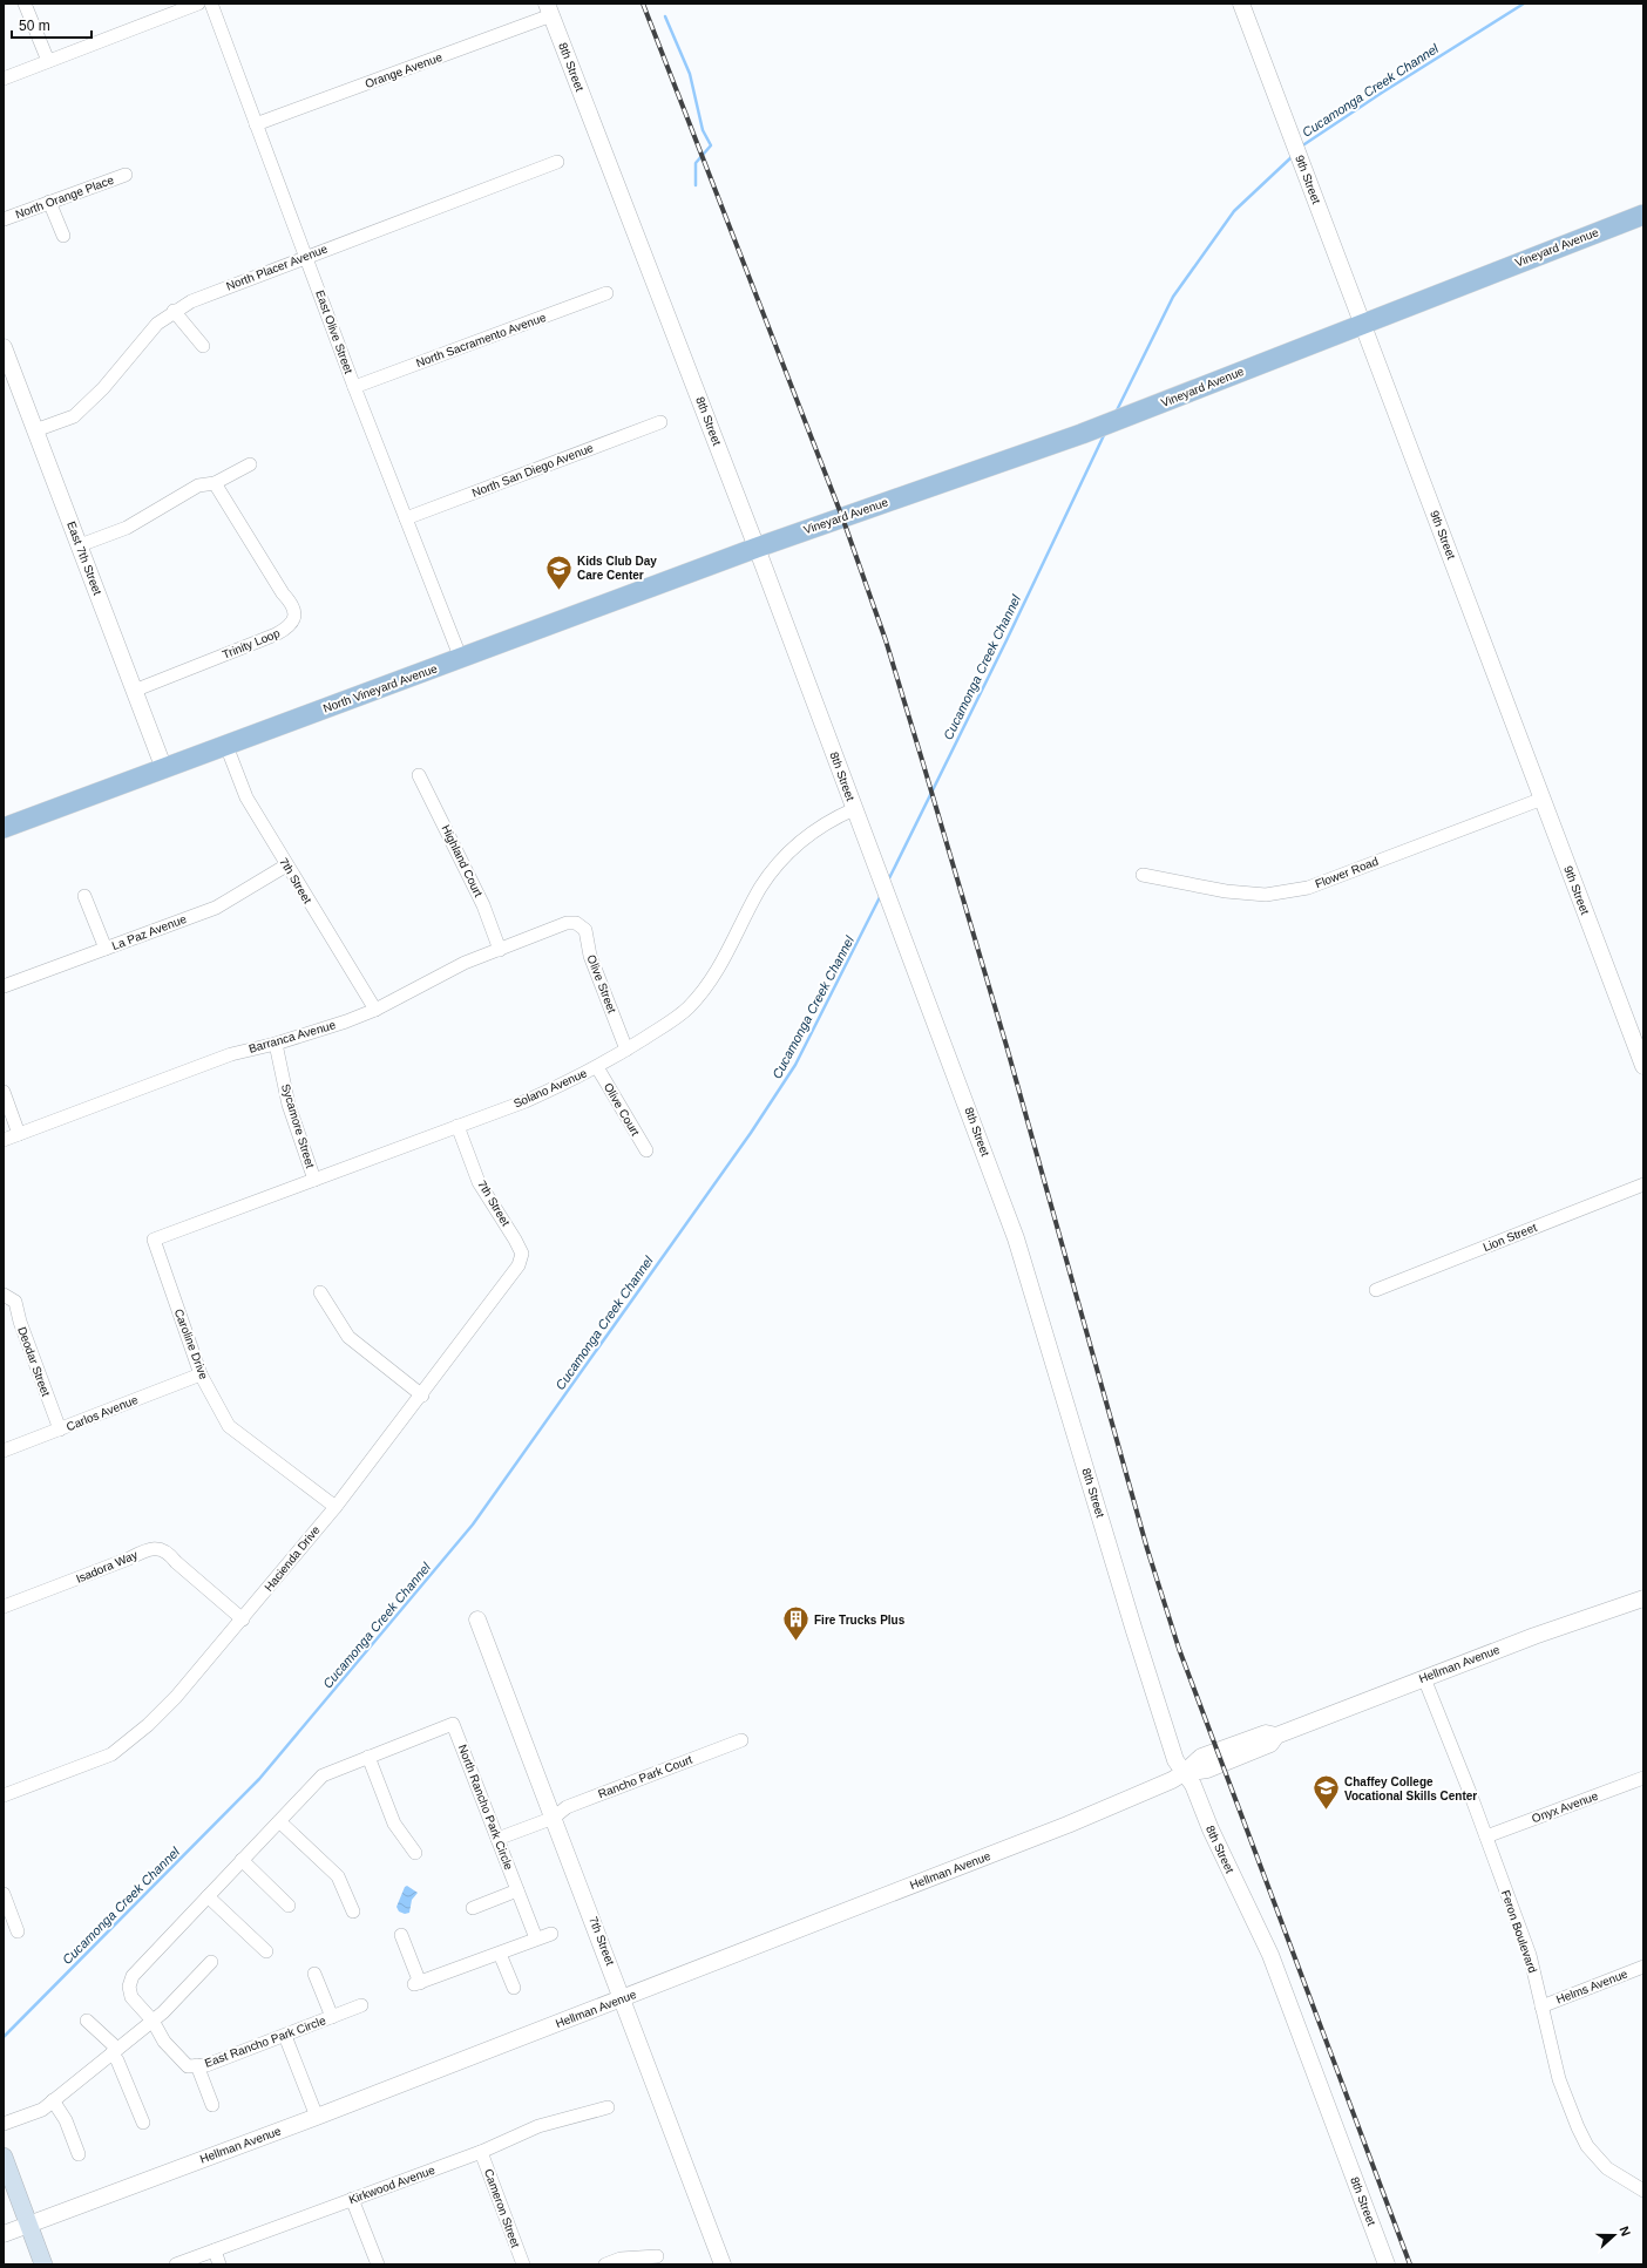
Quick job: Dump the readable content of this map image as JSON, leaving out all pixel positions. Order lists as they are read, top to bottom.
{
  "streets": {
    "main road": ["Vineyard Avenue", "North Vineyard Avenue"],
    "street": [
      "8th Street",
      "Orange Avenue",
      "9th Street",
      "North Orange Place",
      "North Placer Avenue",
      "East Olive Street",
      "North Sacramento Avenue",
      "North San Diego Avenue",
      "East 7th Street",
      "Trinity Loop",
      "Highland Court",
      "Flower Road",
      "7th Street",
      "La Paz Avenue",
      "Olive Street",
      "Barranca Avenue",
      "Solano Avenue",
      "Olive Court",
      "Sycamore Street",
      "Lion Street",
      "Caroline Drive",
      "Deodar Street",
      "Carlos Avenue",
      "Hacienda Drive",
      "Isadora Way",
      "Hellman Avenue",
      "Rancho Park Court",
      "North Rancho Park Circle",
      "Onyx Avenue",
      "Feron Boulevard",
      "Helms Avenue",
      "East Rancho Park Circle",
      "Kirkwood Avenue",
      "Cameron Street"
    ]
  },
  "crossings": [
    ["8th Street", "Orange Avenue"],
    ["8th Street", "Vineyard Avenue"],
    ["8th Street", "North Vineyard Avenue"],
    ["8th Street", "Solano Avenue"],
    ["8th Street", "Hellman Avenue"],
    ["Orange Avenue", "East Olive Street"],
    ["9th Street", "Vineyard Avenue"],
    ["9th Street", "Flower Road"],
    ["Vineyard Avenue", "North Vineyard Avenue"],
    ["North Placer Avenue", "East Olive Street"],
    ["North Placer Avenue", "East 7th Street"],
    ["East Olive Street", "North Sacramento Avenue"],
    ["East Olive Street", "North San Diego Avenue"],
    ["East Olive Street", "North Vineyard Avenue"],
    ["East 7th Street", "Trinity Loop"],
    ["East 7th Street", "North Vineyard Avenue"],
    ["North Vineyard Avenue", "7th Street"],
    ["Highland Court", "Barranca Avenue"],
    ["7th Street", "La Paz Avenue"],
    ["7th Street", "Barranca Avenue"],
    ["7th Street", "Solano Avenue"],
    ["7th Street", "Hacienda Drive"],
    ["7th Street", "Hellman Avenue"],
    ["7th Street", "Rancho Park Court"],
    ["Olive Street", "Barranca Avenue"],
    ["Olive Street", "Solano Avenue"],
    ["Barranca Avenue", "Sycamore Street"],
    ["Solano Avenue", "Olive Court"],
    ["Solano Avenue", "Sycamore Street"],
    ["Solano Avenue", "Caroline Drive"],
    ["Caroline Drive", "Carlos Avenue"],
    ["Caroline Drive", "Hacienda Drive"],
    ["Deodar Street", "Carlos Avenue"],
    ["Hacienda Drive", "Isadora Way"],
    ["Hellman Avenue", "Feron Boulevard"],
    ["Rancho Park Court", "North Rancho Park Circle"],
    ["North Rancho Park Circle", "East Rancho Park Circle"],
    ["Onyx Avenue", "Feron Boulevard"],
    ["Feron Boulevard", "Helms Avenue"],
    ["Kirkwood Avenue", "Cameron Street"]
  ],
  "water": ["Cucamonga Creek Channel"],
  "places": {
    "school or university": ["Kids Club Day Care Center", "Chaffey College Vocational Skills Center"],
    "building": ["Fire Trucks Plus"]
  },
  "scale_bar": "50 m",
  "north": "right"
}
